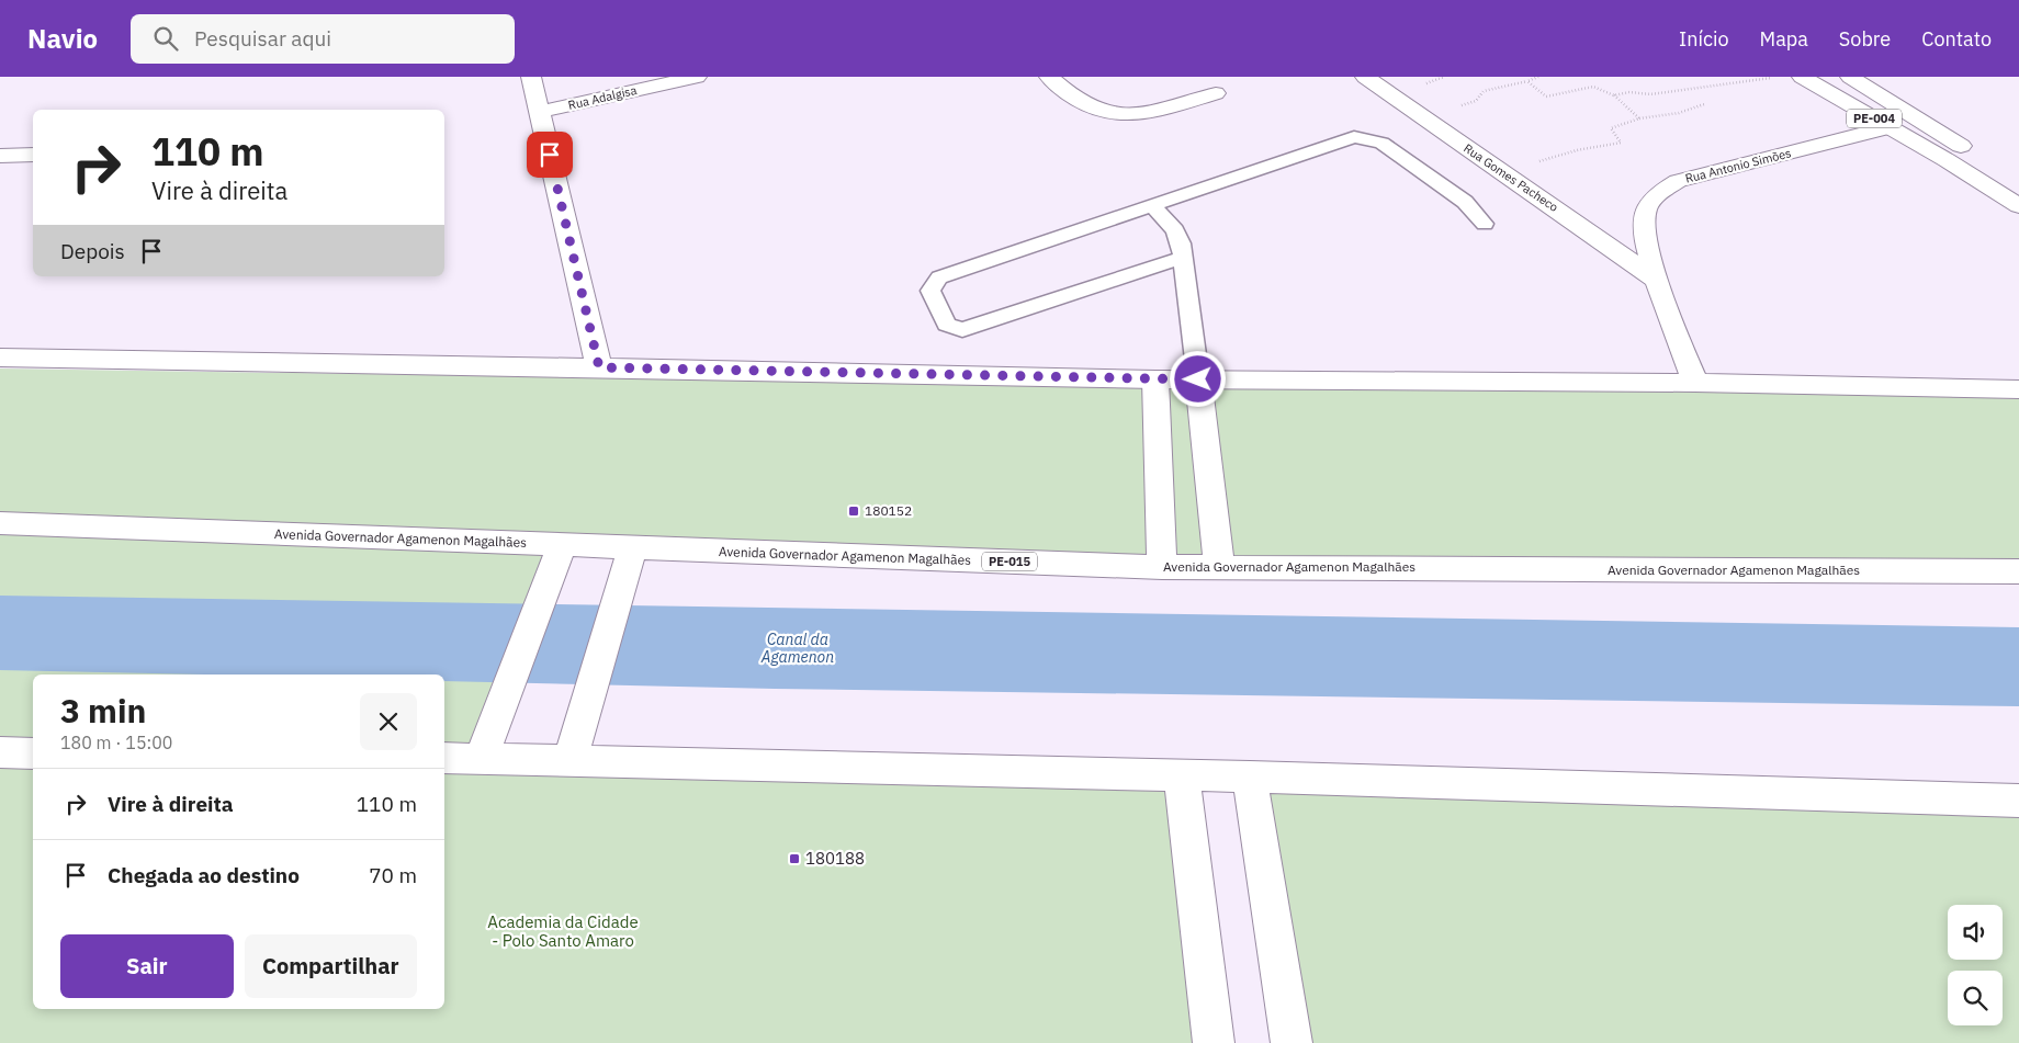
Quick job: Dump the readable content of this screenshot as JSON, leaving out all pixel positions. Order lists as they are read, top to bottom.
{
  "streets": {
    "main road": [
      "Rua Adalgisa",
      "PE-004",
      "Rua Antonio Simões",
      "Rua Gomes Pacheco",
      "Avenida Governador Agamenon Magalhães",
      "PE-015"
    ]
  },
  "crossings": [
    ["PE-004", "Rua Antonio Simões"],
    ["Rua Antonio Simões", "Rua Gomes Pacheco"]
  ],
  "water": ["Canal da Agamenon"],
  "parks": ["Academia da Cidade - Polo Santo Amaro"],
  "places": {
    "transit": ["180152", "180188"]
  },
  "page": {
    "header": "Navio",
    "search": "Pesquisar aqui",
    "nav": [
      "Início",
      "Mapa",
      "Sobre",
      "Contato"
    ],
    "turn": ["110 m", "Vire à direita"],
    "then": "Depois",
    "heading": ["3 min", "180 m · 15:00"],
    "list": [
      {
        "name": "Vire à direita",
        "value": "110 m"
      },
      {
        "name": "Chegada ao destino",
        "value": "70 m"
      }
    ],
    "buttons": ["Sair", "Compartilhar"]
  }
}
